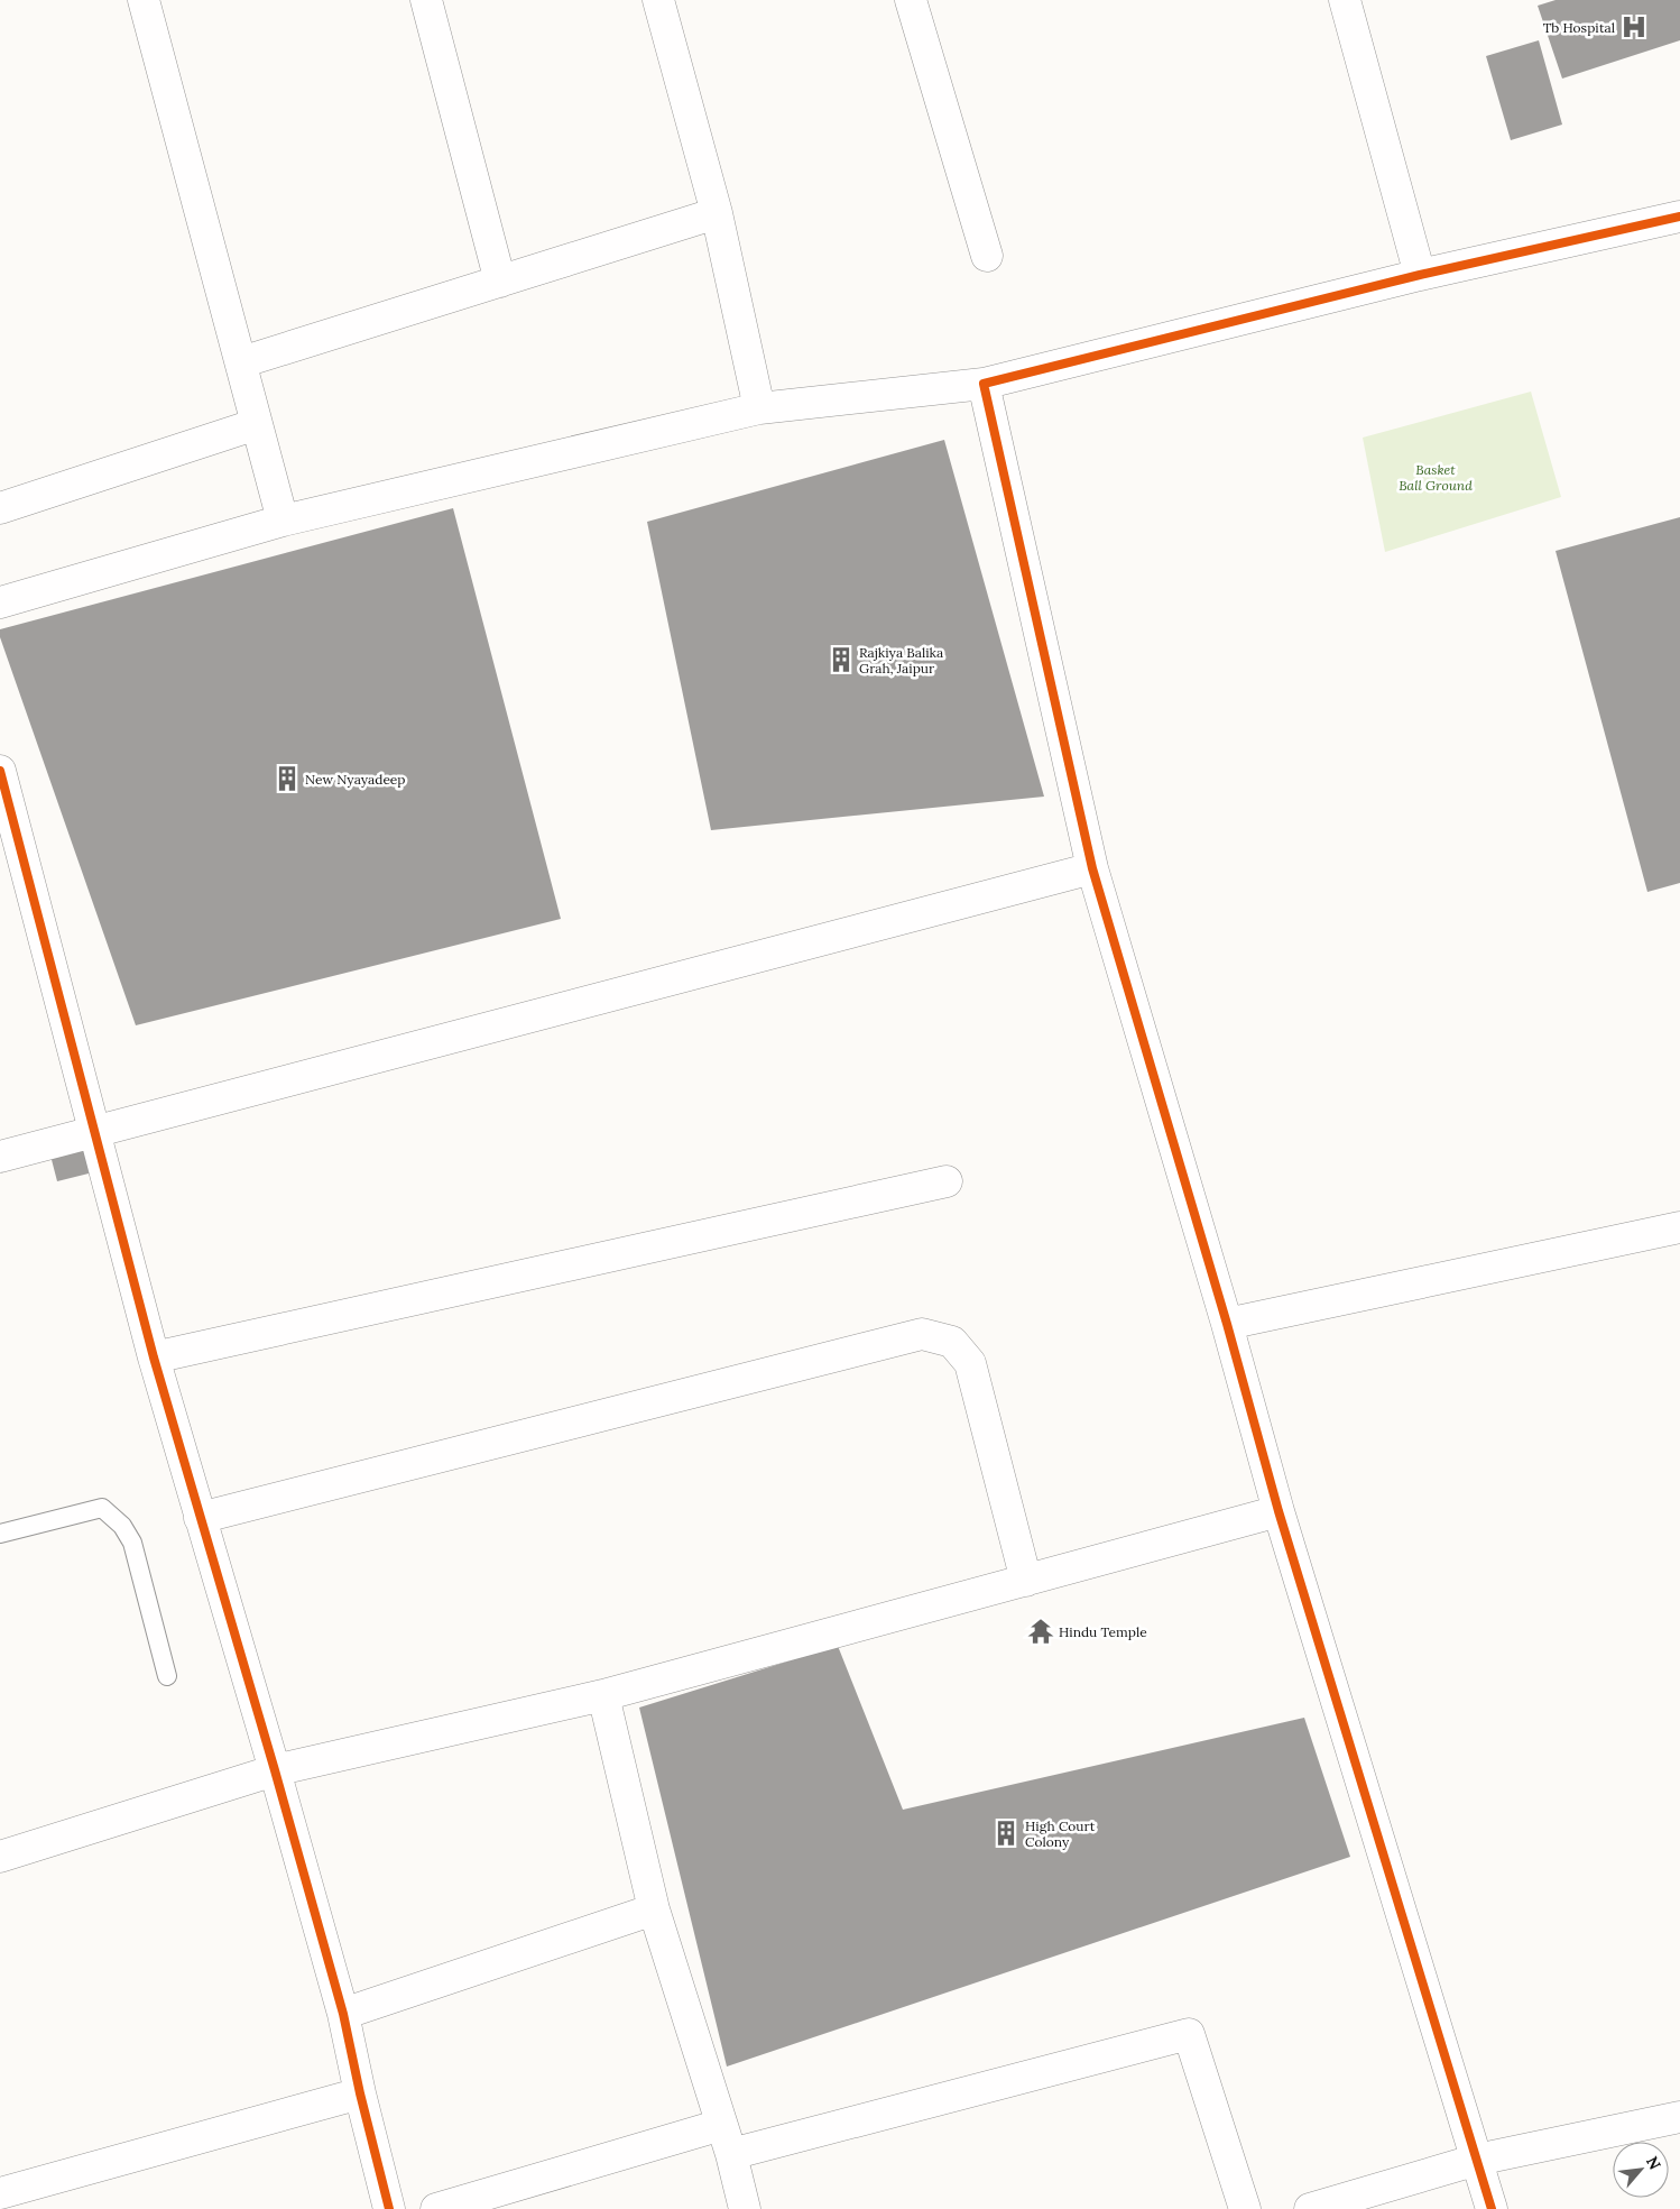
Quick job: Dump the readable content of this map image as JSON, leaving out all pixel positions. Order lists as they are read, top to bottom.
{
  "parks": ["Basket Ball Ground"],
  "places": {
    "hospital": ["Tb Hospital"],
    "building": ["Rajkiya Balika Grah, Jaipur", "New Nyayadeep", "High Court Colony"],
    "temple": ["Hindu Temple"]
  },
  "north": "top right"
}
